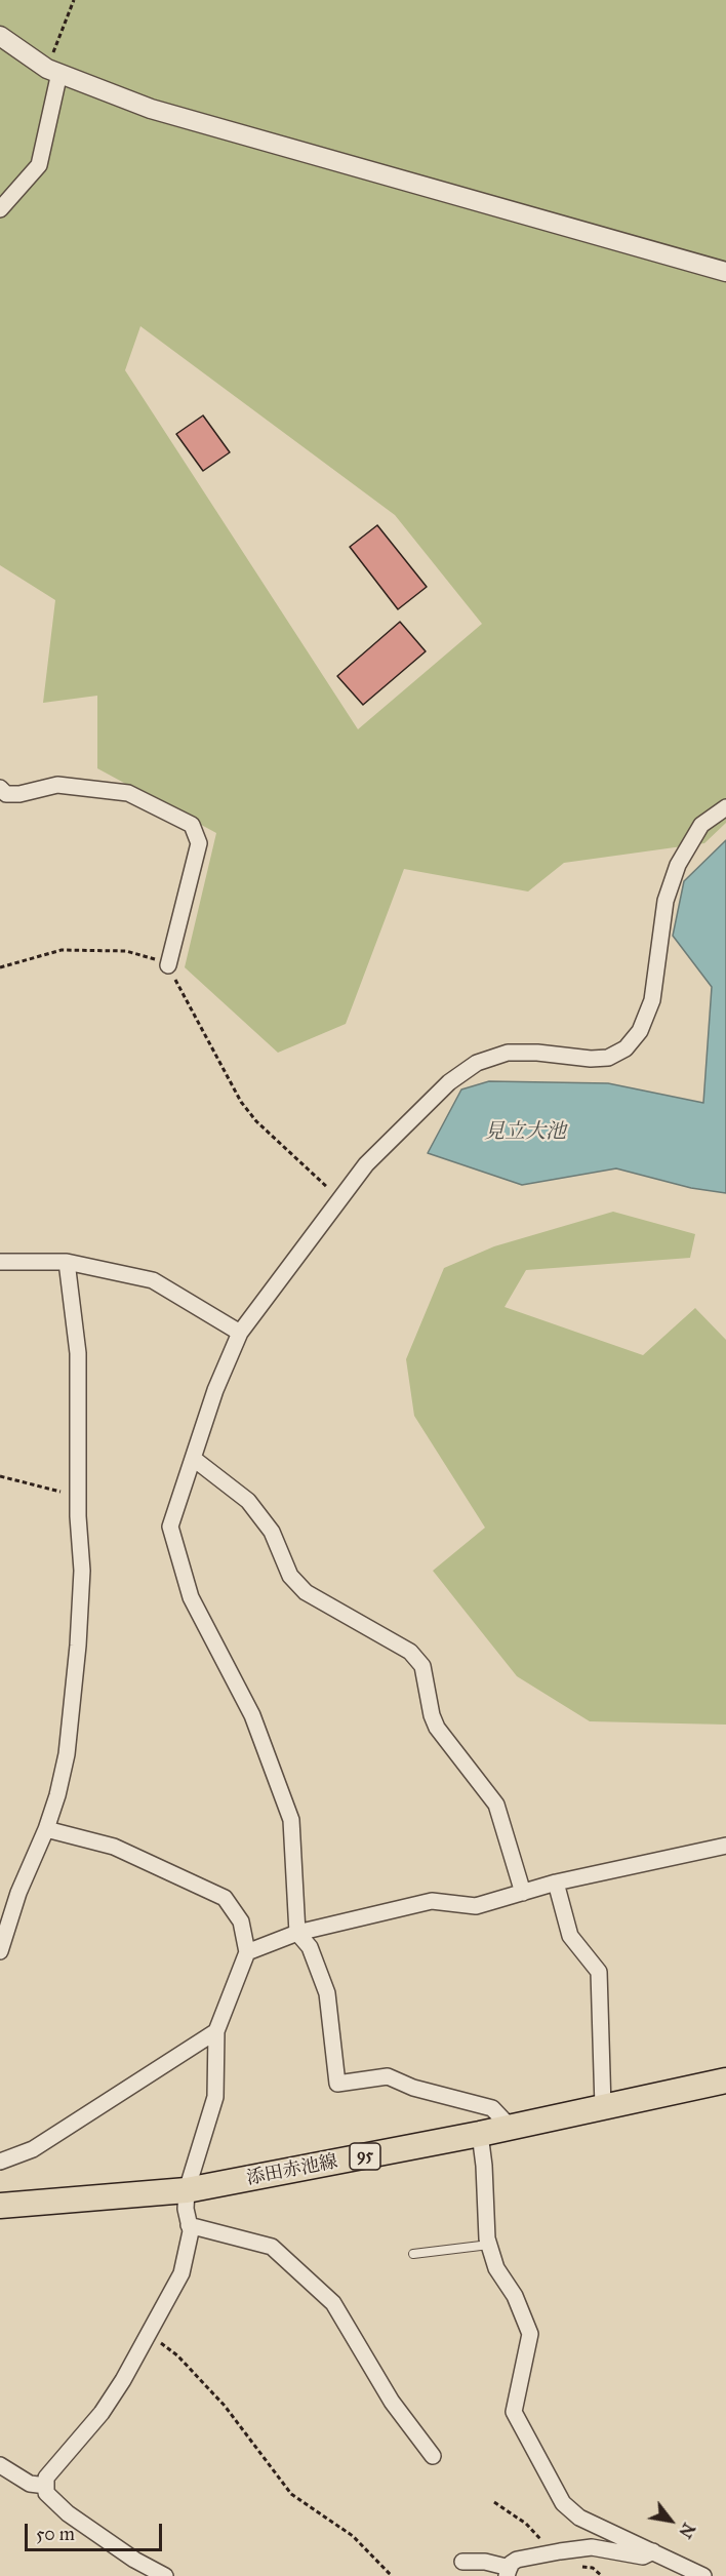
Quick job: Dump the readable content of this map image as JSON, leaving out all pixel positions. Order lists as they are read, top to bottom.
{
  "streets": {
    "main road": ["95", "添田赤池線"]
  },
  "water": ["見立大池"],
  "scale_bar": "50 m",
  "north": "bottom right"
}
